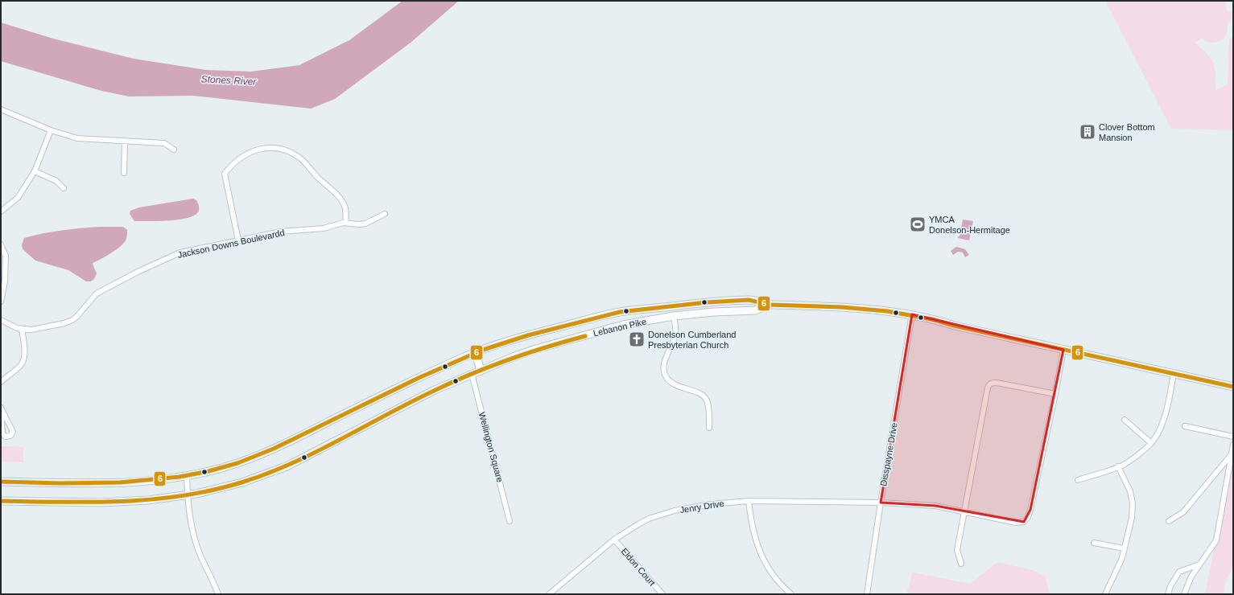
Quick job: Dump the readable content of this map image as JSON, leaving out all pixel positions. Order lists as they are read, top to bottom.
{
  "streets": {
    "main road": ["Lebanon Pike"],
    "street": [
      "Jackson Downs Boulevardd",
      "Wellington Square",
      "Disspayne Drive",
      "Jenry Drive",
      "Eldon Court"
    ]
  },
  "crossings": [
    ["Lebanon Pike", "Wellington Square"],
    ["Lebanon Pike", "Disspayne Drive"],
    ["Lebanon Pike", "Jenry Drive"],
    ["Disspayne Drive", "Jenry Drive"],
    ["Jenry Drive", "Eldon Court"]
  ],
  "water": ["Stones River"],
  "places": {
    "building": ["Clover Bottom Mansion"],
    "sports": ["YMCA Donelson-Hermitage"],
    "church": ["Donelson Cumberland Presbyterian Church"]
  },
  "lines": ["transit line 6"]
}
